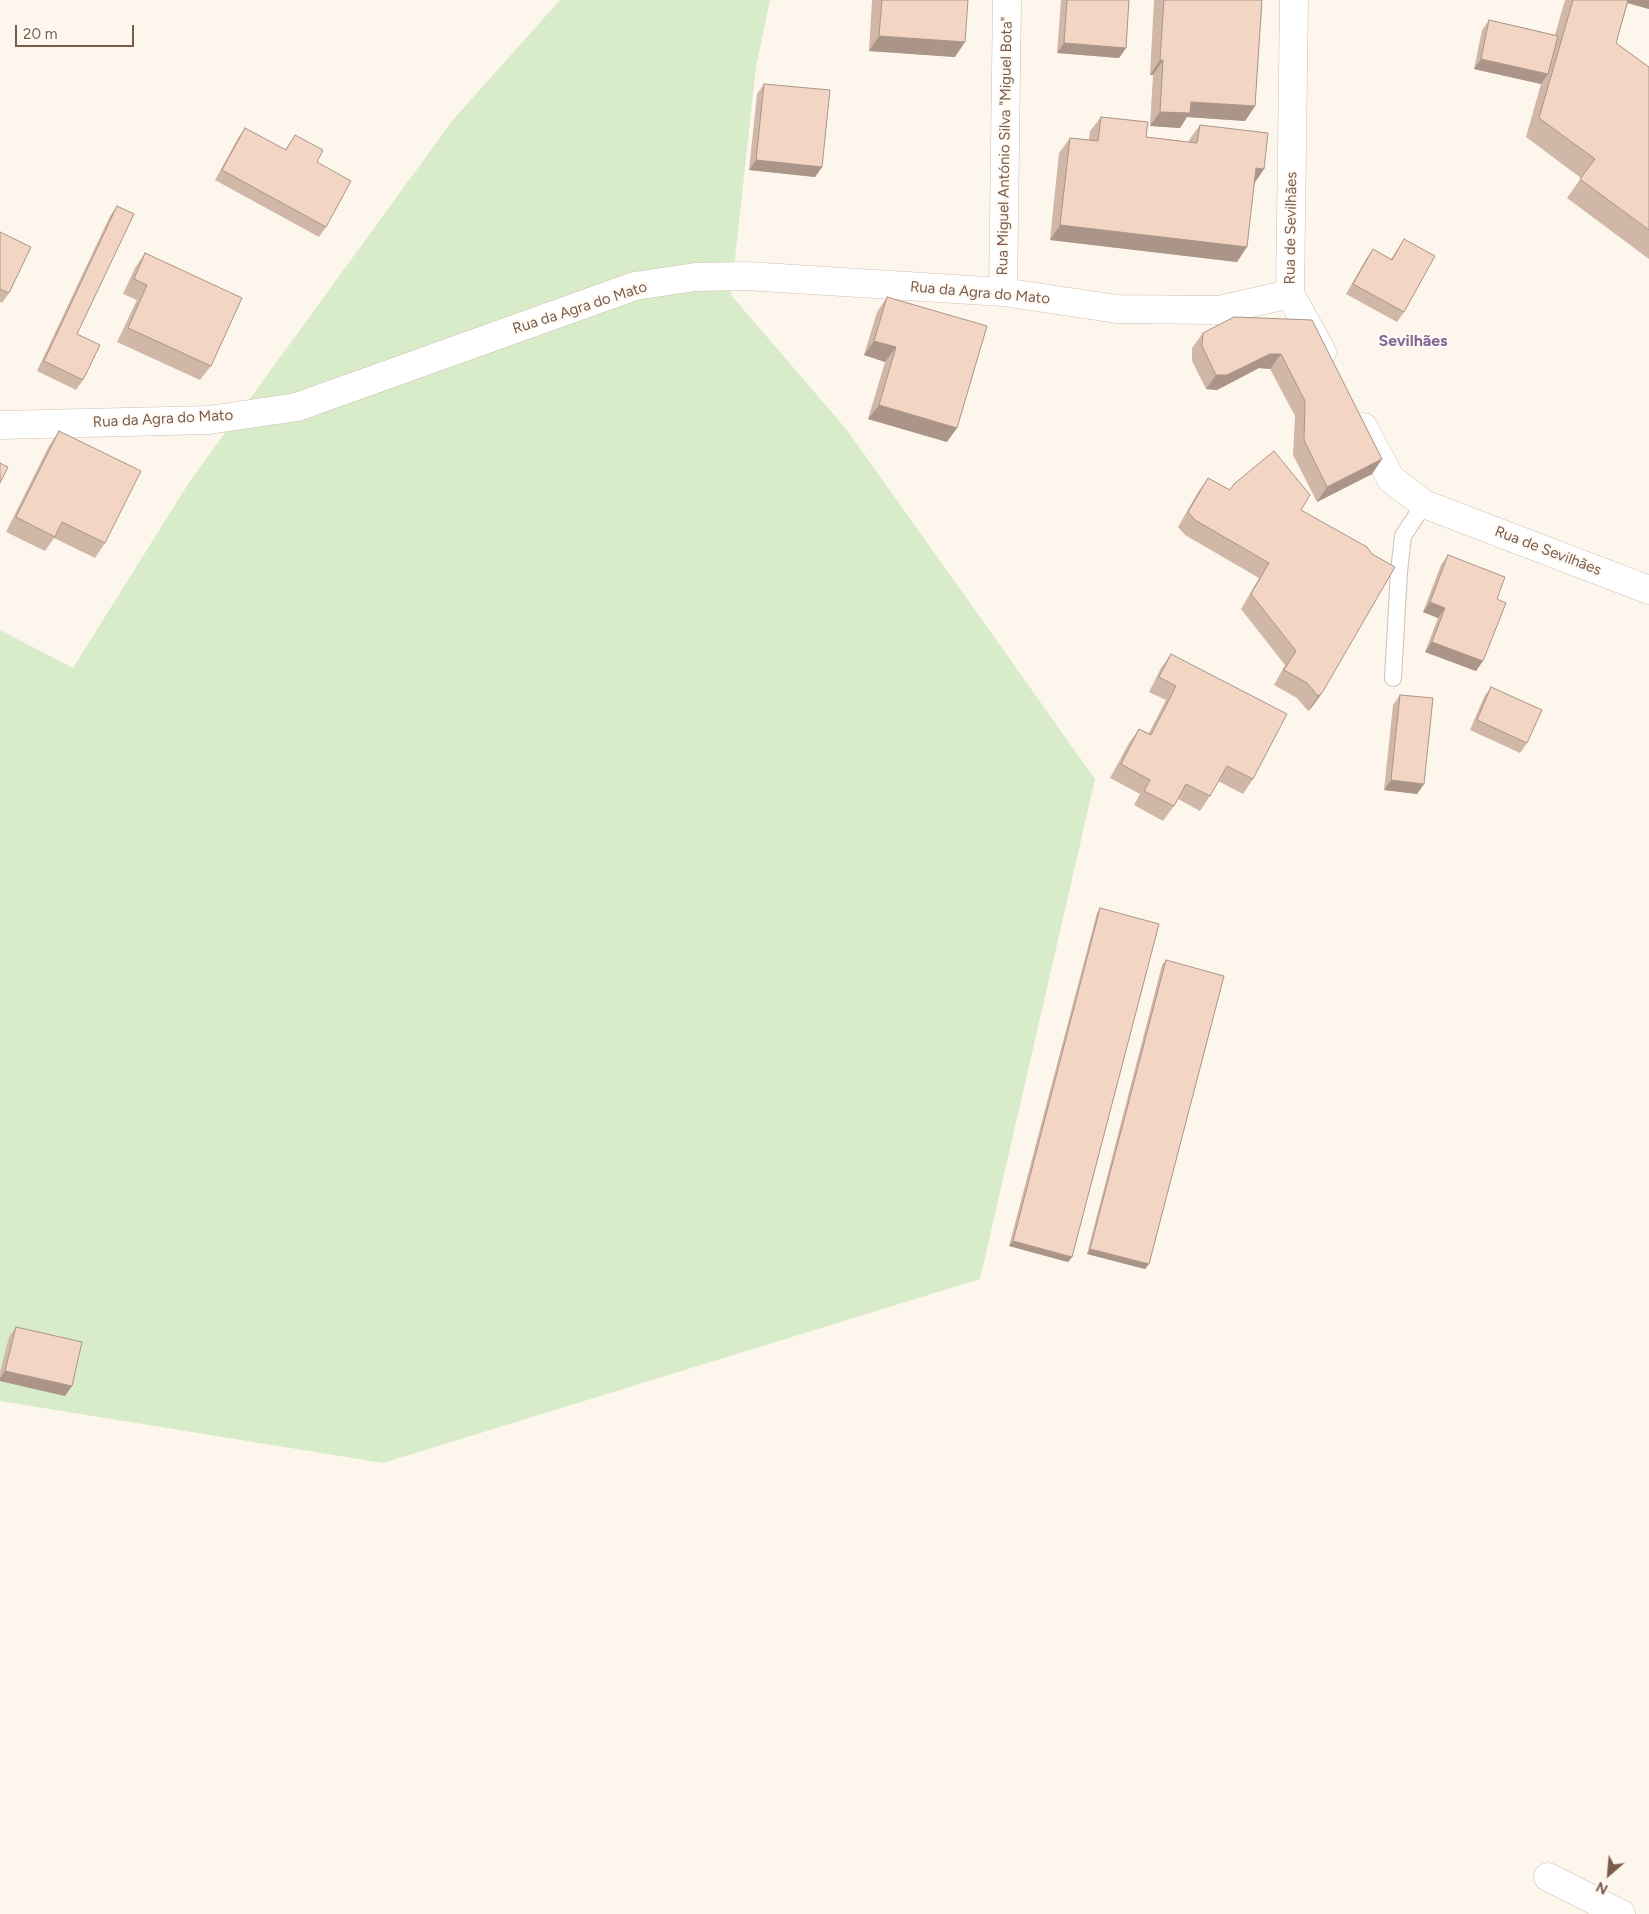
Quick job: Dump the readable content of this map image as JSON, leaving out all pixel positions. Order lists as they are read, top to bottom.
{
  "streets": {
    "street": ["Rua Miguel António Silva \"Miguel Bota\"", "Rua de Sevilhães", "Rua da Agra do Mato"]
  },
  "crossings": [
    ["Rua Miguel António Silva \"Miguel Bota\"", "Rua da Agra do Mato"],
    ["Rua de Sevilhães", "Rua da Agra do Mato"]
  ],
  "districts": ["Sevilhães"],
  "scale_bar": "20 m",
  "north": "bottom left"
}
